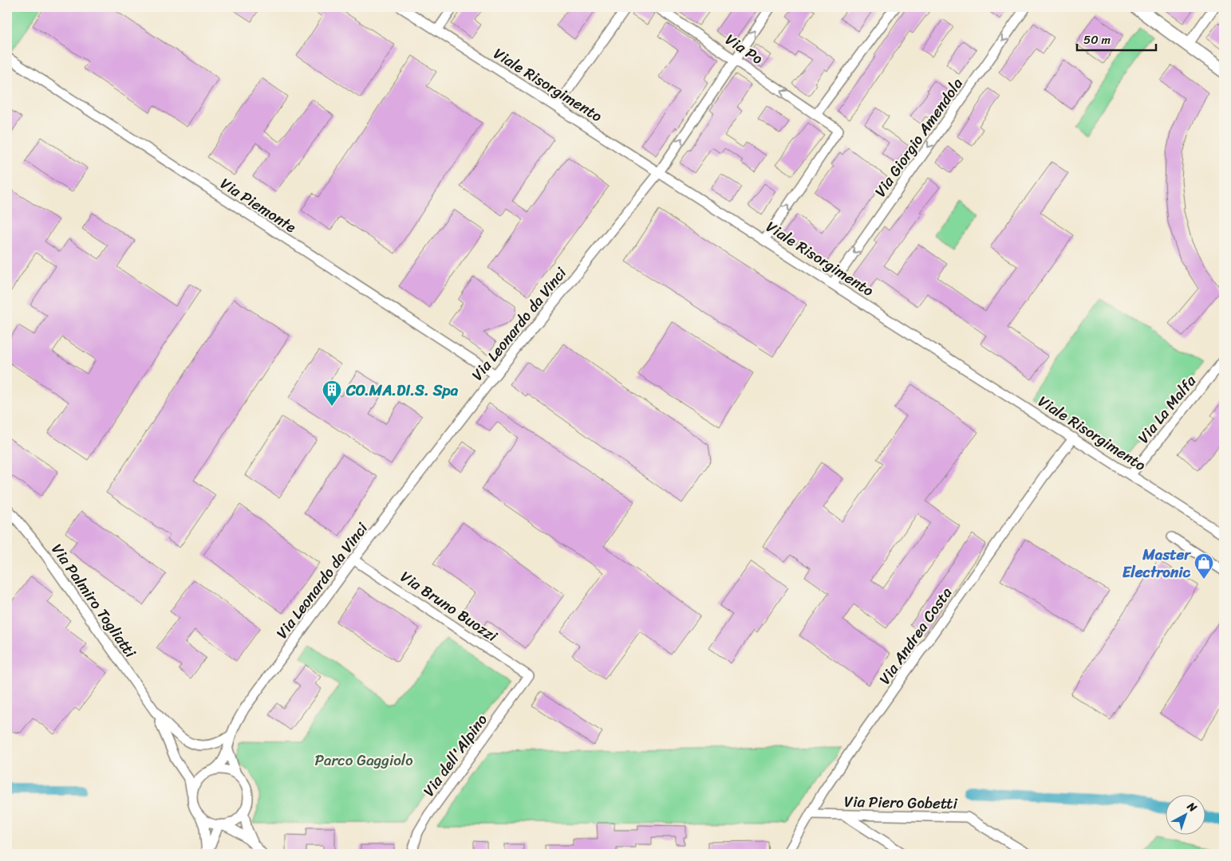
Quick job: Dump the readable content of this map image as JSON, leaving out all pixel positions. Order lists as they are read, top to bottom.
{
  "streets": {
    "street": [
      "Via Po",
      "Viale Risorgimento",
      "Via Giorgio Amendola",
      "Via Piemonte",
      "Via Leonardo da Vinci",
      "Via La Malfa",
      "Via Palmiro Togliatti",
      "Via Bruno Buozzi",
      "Via Andrea Costa",
      "Via dell'Alpino",
      "Via Piero Gobetti"
    ]
  },
  "crossings": [
    ["Via Po", "Viale Risorgimento"],
    ["Via Po", "Via Leonardo da Vinci"],
    ["Viale Risorgimento", "Via Giorgio Amendola"],
    ["Viale Risorgimento", "Via Leonardo da Vinci"],
    ["Viale Risorgimento", "Via La Malfa"],
    ["Viale Risorgimento", "Via Andrea Costa"],
    ["Via Piemonte", "Via Leonardo da Vinci"],
    ["Via Leonardo da Vinci", "Via Palmiro Togliatti"],
    ["Via Leonardo da Vinci", "Via Bruno Buozzi"],
    ["Via Bruno Buozzi", "Via dell'Alpino"],
    ["Via Andrea Costa", "Via Piero Gobetti"]
  ],
  "one_way": ["Via Giorgio Amendola"],
  "parks": ["Parco Gaggiolo"],
  "places": {
    "building": ["CO.MA.DI.S. Spa"],
    "shop": ["Master Electronic"]
  },
  "scale_bar": "50 m",
  "north": "top right"
}
